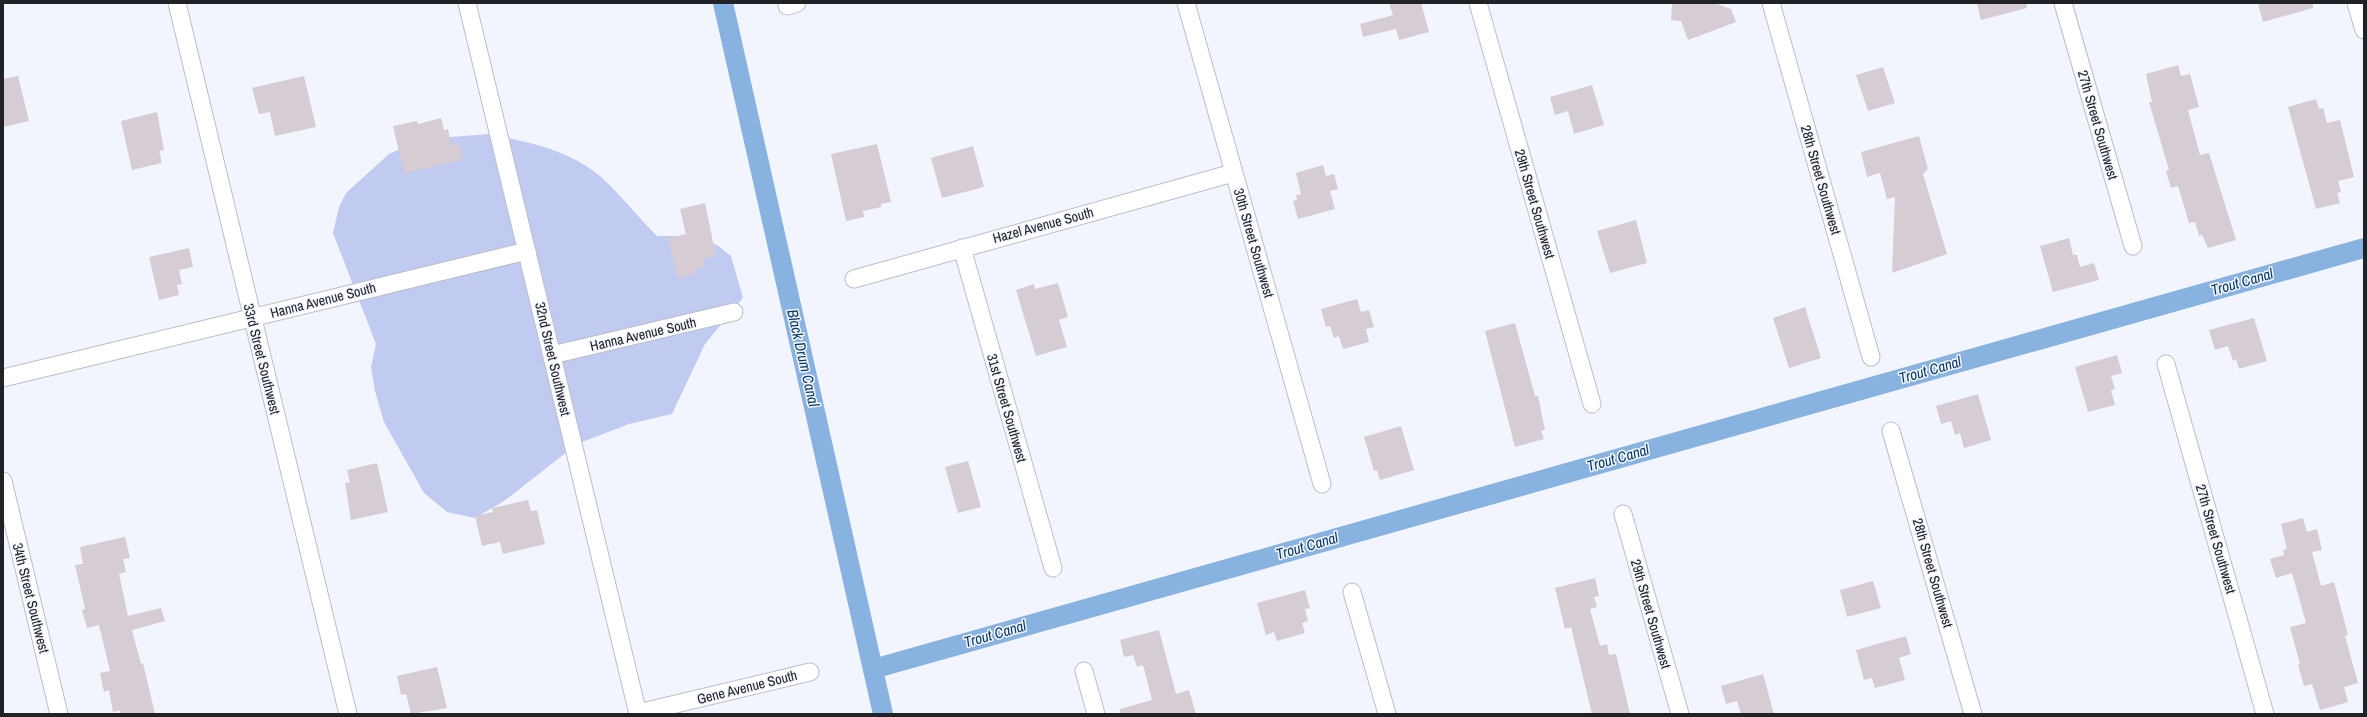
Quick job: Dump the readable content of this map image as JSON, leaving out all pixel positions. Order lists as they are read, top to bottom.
{
  "streets": {
    "street": [
      "27th Street Southwest",
      "28th Street Southwest",
      "29th Street Southwest",
      "Hazel Avenue South",
      "30th Street Southwest",
      "Hanna Avenue South",
      "33rd Street Southwest",
      "32nd Street Southwest",
      "31st Street Southwest",
      "34th Street Southwest",
      "Gene Avenue South"
    ]
  },
  "crossings": [
    ["Hazel Avenue South", "30th Street Southwest"],
    ["Hazel Avenue South", "31st Street Southwest"],
    ["Hanna Avenue South", "33rd Street Southwest"],
    ["Hanna Avenue South", "32nd Street Southwest"],
    ["32nd Street Southwest", "Gene Avenue South"]
  ],
  "water": ["Trout Canal", "Black Drum Canal"]
}
